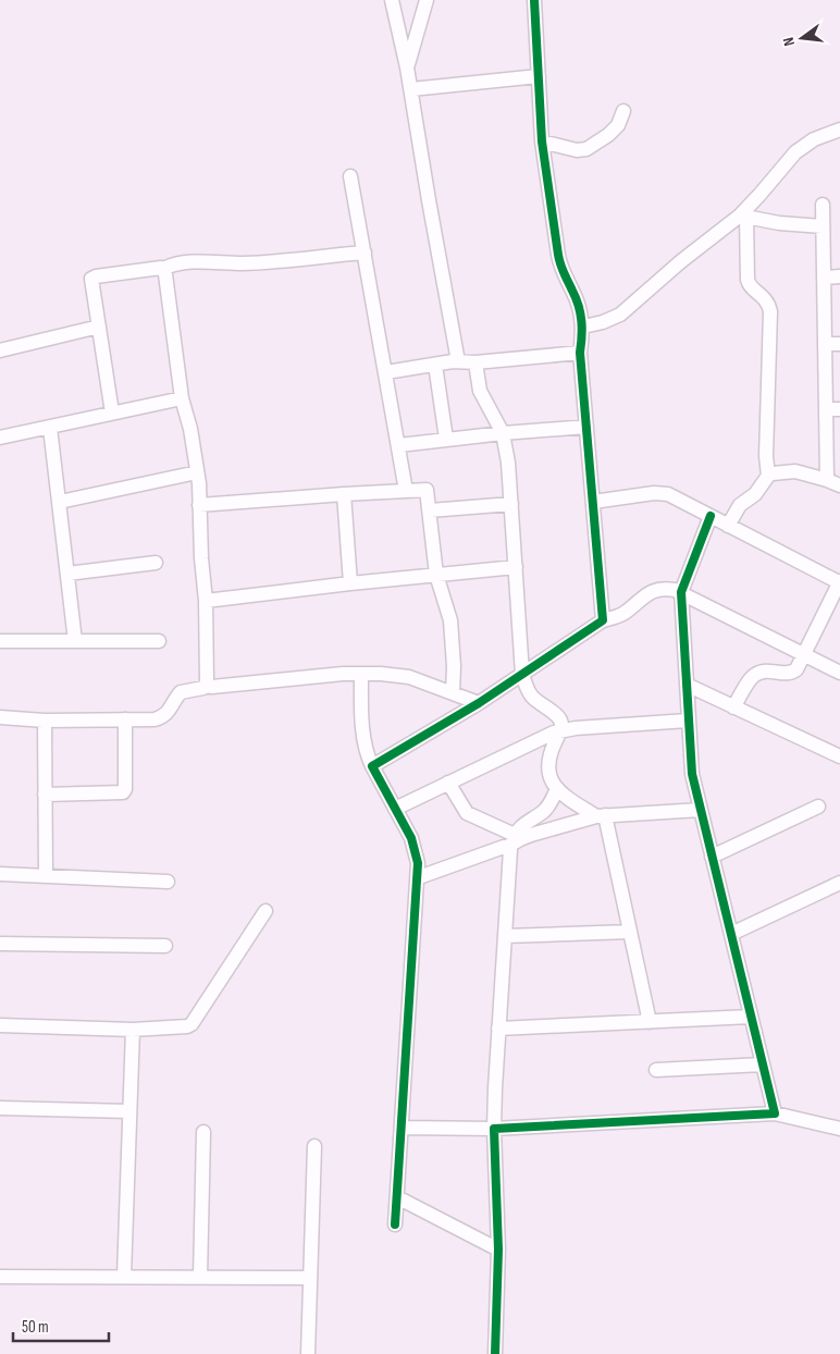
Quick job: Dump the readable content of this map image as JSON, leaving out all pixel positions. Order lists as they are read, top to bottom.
{
  "scale_bar": "50 m",
  "north": "left"
}
